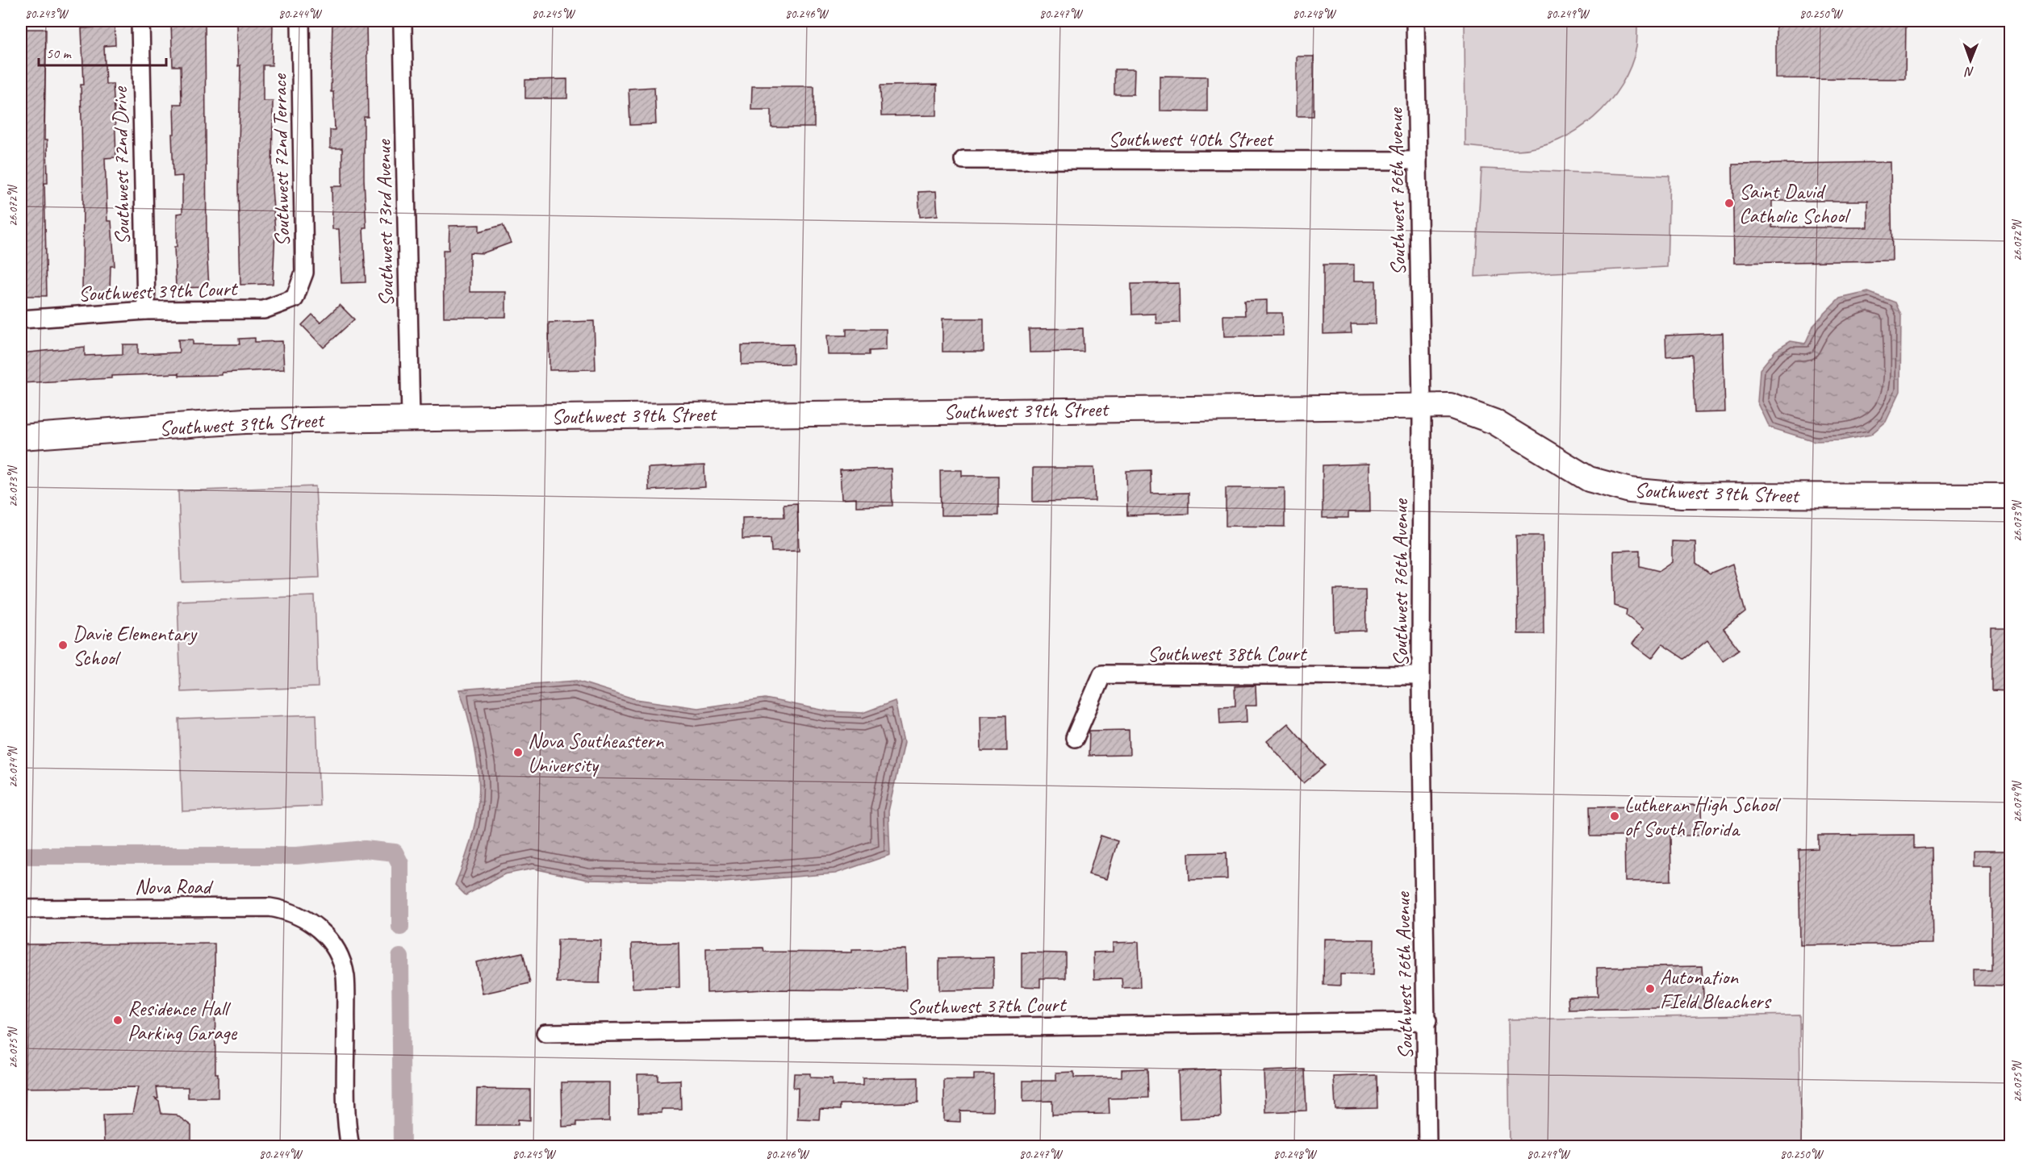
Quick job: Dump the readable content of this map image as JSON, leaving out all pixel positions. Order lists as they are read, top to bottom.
{
  "streets": {
    "street": [
      "Southwest 40th Street",
      "Southwest 72nd Terrace",
      "Southwest 72nd Drive",
      "Southwest 76th Avenue",
      "Southwest 73rd Avenue",
      "Southwest 39th Court",
      "Southwest 39th Street",
      "Southwest 38th Court",
      "Nova Road",
      "Southwest 37th Court"
    ]
  },
  "crossings": [
    ["Southwest 40th Street", "Southwest 76th Avenue"],
    ["Southwest 72nd Terrace", "Southwest 39th Court"],
    ["Southwest 72nd Drive", "Southwest 39th Court"],
    ["Southwest 76th Avenue", "Southwest 39th Street"],
    ["Southwest 76th Avenue", "Southwest 38th Court"],
    ["Southwest 76th Avenue", "Southwest 37th Court"],
    ["Southwest 73rd Avenue", "Southwest 39th Street"]
  ],
  "places": [
    "Saint David Catholic School",
    "Davie Elementary School",
    "Nova Southeastern University",
    "Lutheran High School of South Florida",
    "Autonation FIeld Bleachers",
    "Residence Hall Parking Garage"
  ],
  "scale_bar": "50 m",
  "north": "bottom",
  "coordinates": [
    "80.243°W",
    "80.244°W",
    "80.245°W",
    "80.246°W",
    "80.247°W",
    "80.248°W",
    "80.249°W",
    "80.250°W",
    "26.072°N",
    "26.073°N",
    "26.074°N",
    "26.075°N"
  ]
}
